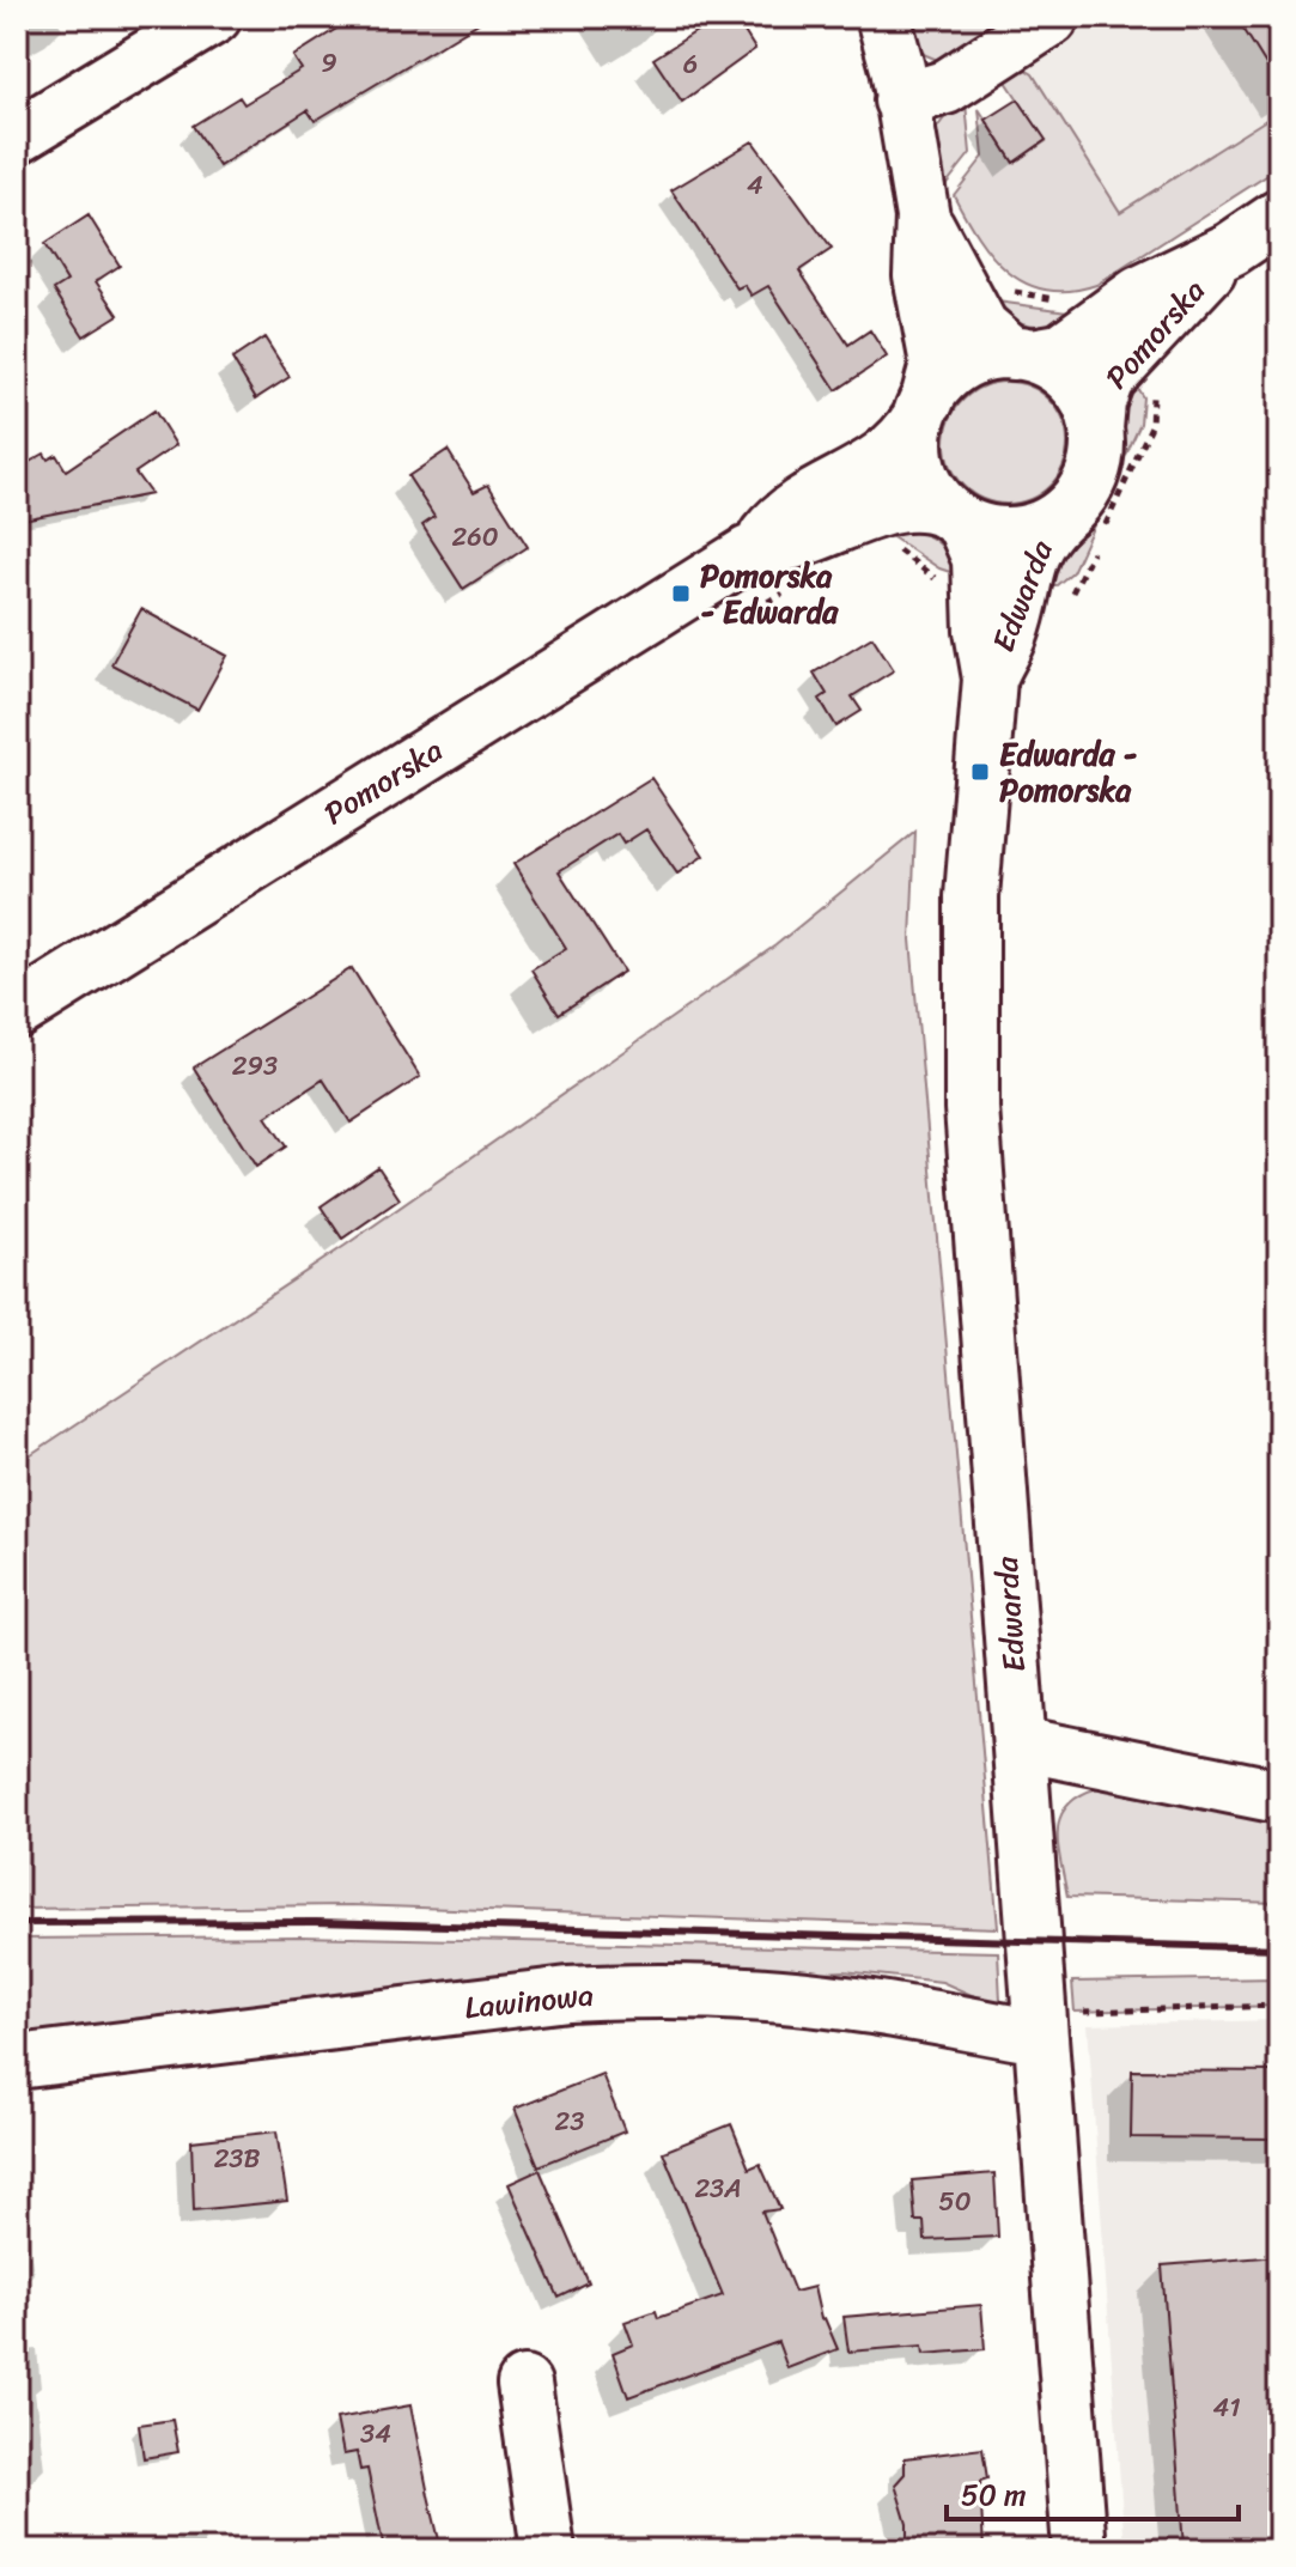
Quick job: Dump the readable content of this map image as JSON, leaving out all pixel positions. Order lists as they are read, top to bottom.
{
  "streets": {
    "street": ["Pomorska", "Edwarda", "Lawinowa"]
  },
  "crossings": [
    ["Pomorska", "Edwarda"],
    ["Edwarda", "Lawinowa"]
  ],
  "places": {
    "transit": ["Pomorska - Edwarda", "Edwarda - Pomorska"]
  },
  "house_numbers": [
    "9",
    "6",
    "4",
    "260",
    "293",
    "23",
    "23B",
    "23A",
    "50",
    "41",
    "34"
  ],
  "scale_bar": "50 m"
}
